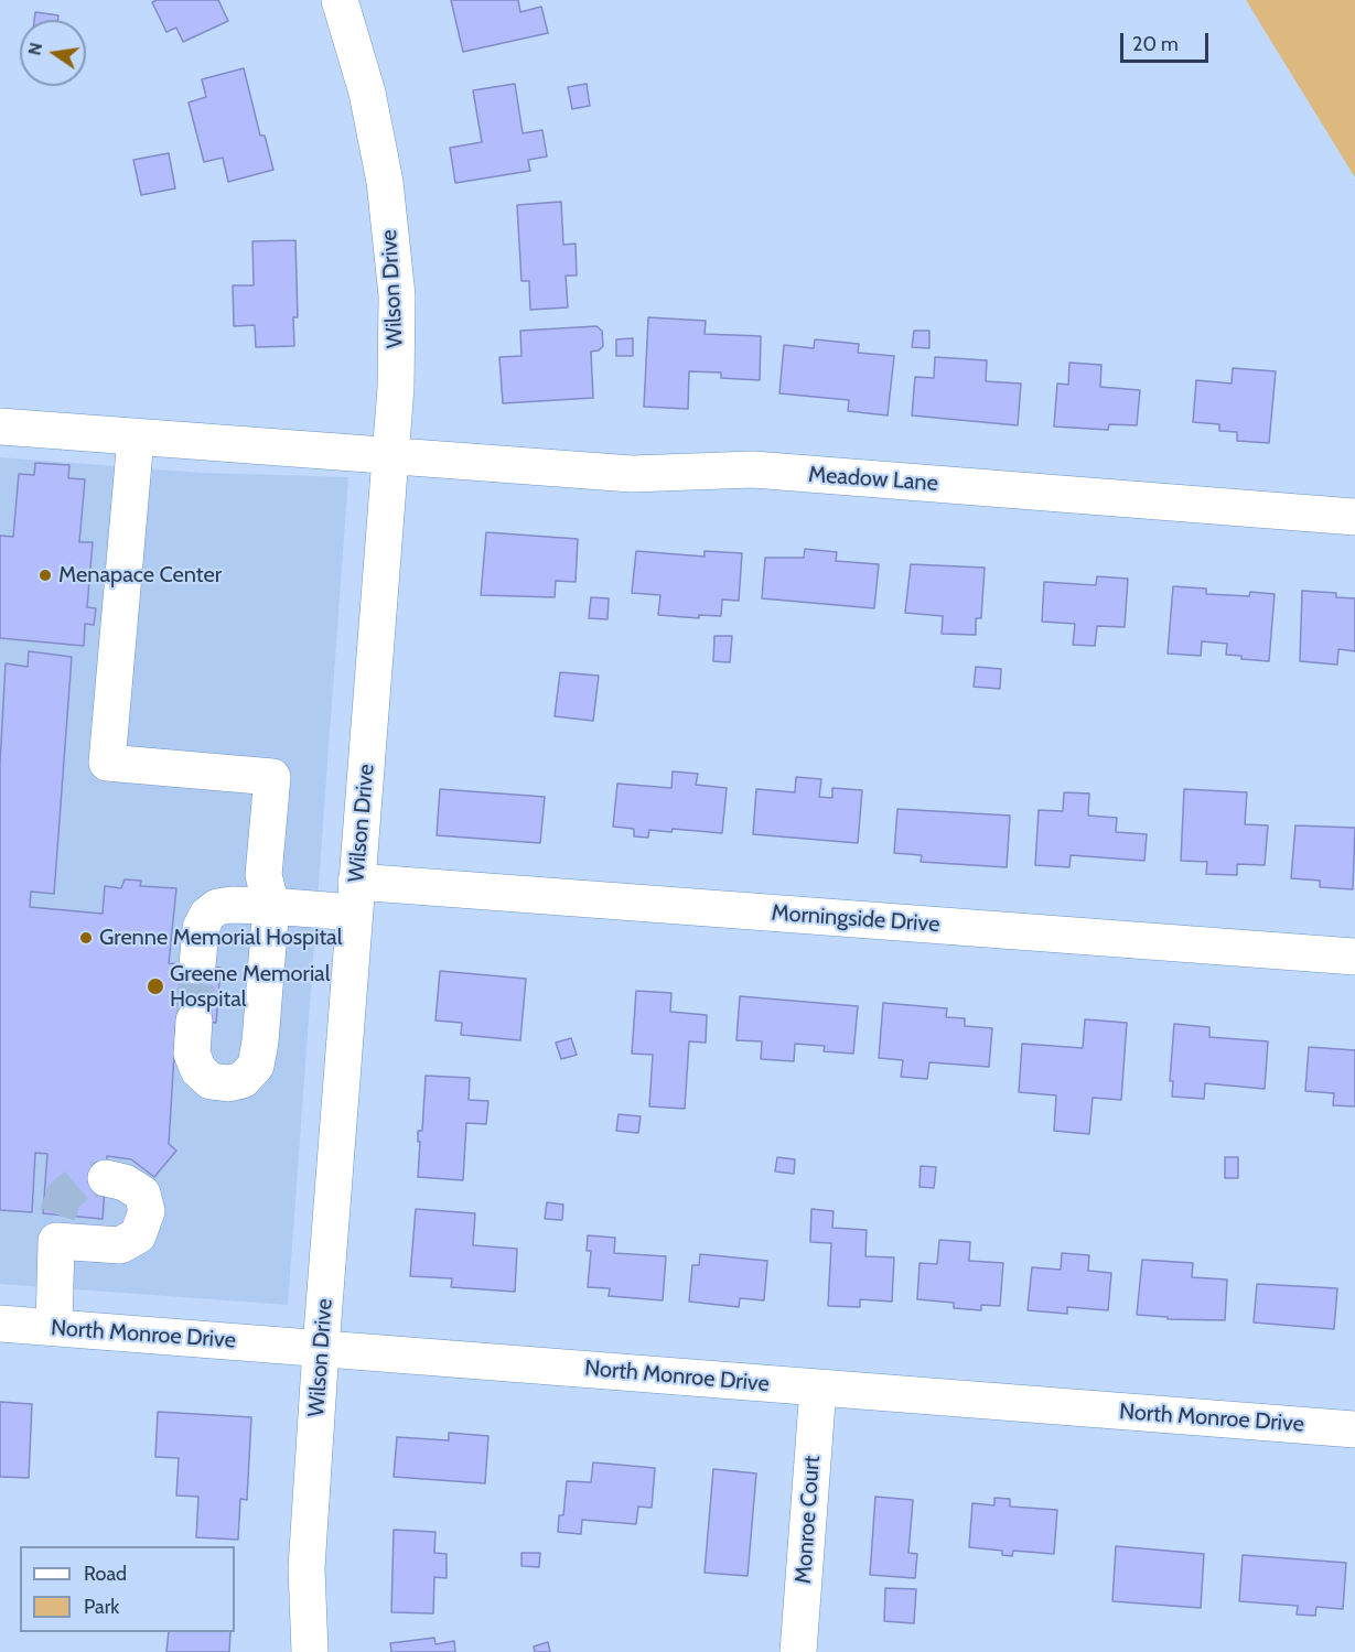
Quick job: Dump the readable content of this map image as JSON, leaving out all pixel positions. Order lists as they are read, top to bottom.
{
  "streets": {
    "street": [
      "Wilson Drive",
      "Meadow Lane",
      "Morningside Drive",
      "North Monroe Drive",
      "Monroe Court"
    ]
  },
  "crossings": [
    ["Wilson Drive", "Meadow Lane"],
    ["Wilson Drive", "Morningside Drive"],
    ["Wilson Drive", "North Monroe Drive"],
    ["North Monroe Drive", "Monroe Court"]
  ],
  "places": ["Menapace Center", "Grenne Memorial Hospital", "Greene Memorial Hospital"],
  "legend": ["Road", "Park"],
  "scale_bar": "20 m",
  "north": "left"
}
